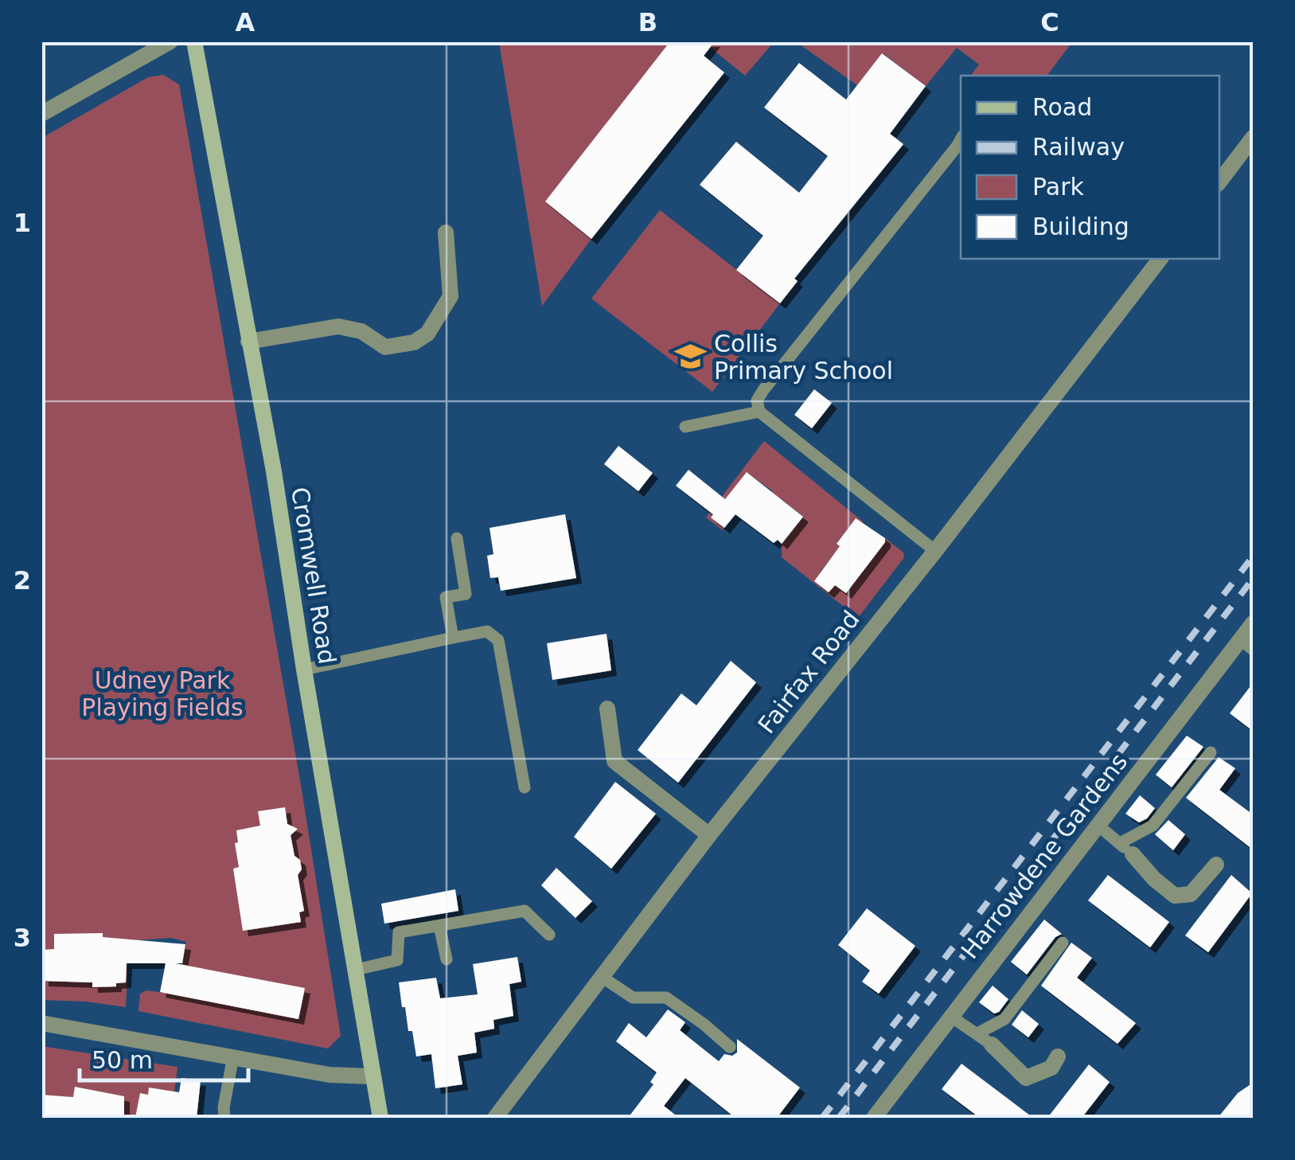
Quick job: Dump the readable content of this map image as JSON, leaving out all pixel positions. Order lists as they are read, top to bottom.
{
  "streets": {
    "main road": ["Cromwell Road"],
    "street": ["Fairfax Road", "Harrowdene Gardens"]
  },
  "parks": ["Udney Park Playing Fields"],
  "places": {
    "school or university": ["Collis Primary School"]
  },
  "legend": [
    "Road",
    "Railway",
    "Park",
    "Building"
  ],
  "scale_bar": "50 m",
  "grid": {
    "columns": ["A", "B", "C"],
    "rows": ["1", "2", "3"]
  }
}
